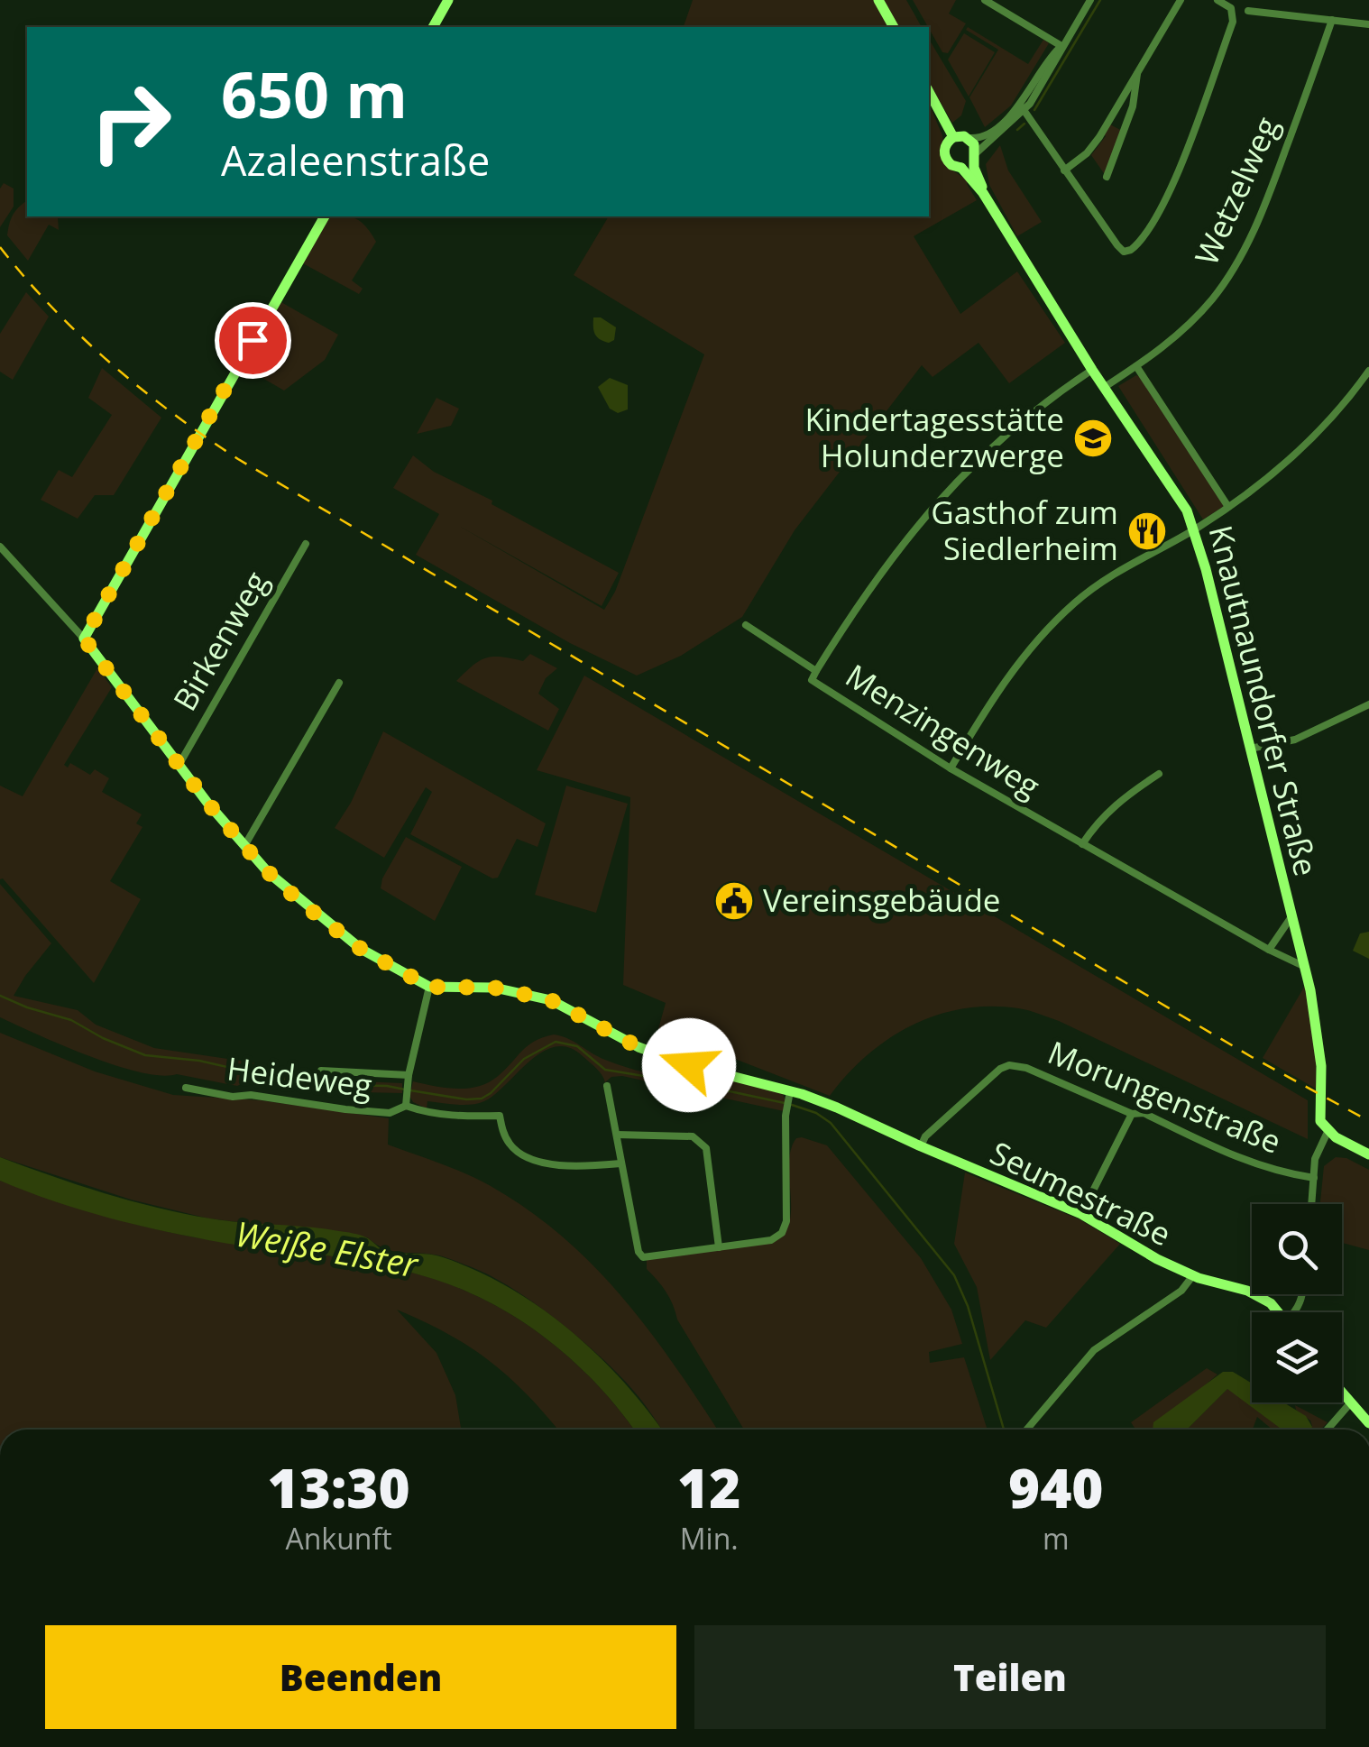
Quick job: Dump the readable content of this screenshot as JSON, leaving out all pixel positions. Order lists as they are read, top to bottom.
{
  "streets": {
    "street": [
      "Wetzelweg",
      "Birkenweg",
      "Knautnaundorfer Straße",
      "Menzingenweg",
      "Heideweg",
      "Morungenstraße",
      "Seumestraße"
    ]
  },
  "crossings": [
    ["Wetzelweg", "Knautnaundorfer Straße"],
    ["Knautnaundorfer Straße", "Menzingenweg"],
    ["Knautnaundorfer Straße", "Morungenstraße"],
    ["Heideweg", "Seumestraße"],
    ["Morungenstraße", "Seumestraße"]
  ],
  "water": ["Weiße Elster"],
  "places": {
    "school or university": ["Kindertagesstätte Holunderzwerge"],
    "restaurant": ["Gasthof zum Siedlerheim"],
    "public building": ["Vereinsgebäude"]
  },
  "page": {
    "turn": ["650 m", "Azaleenstraße"],
    "eta": [
      "13:30",
      "Ankunft",
      "12",
      "Min.",
      "940",
      "m"
    ],
    "buttons": ["Beenden", "Teilen"]
  }
}
